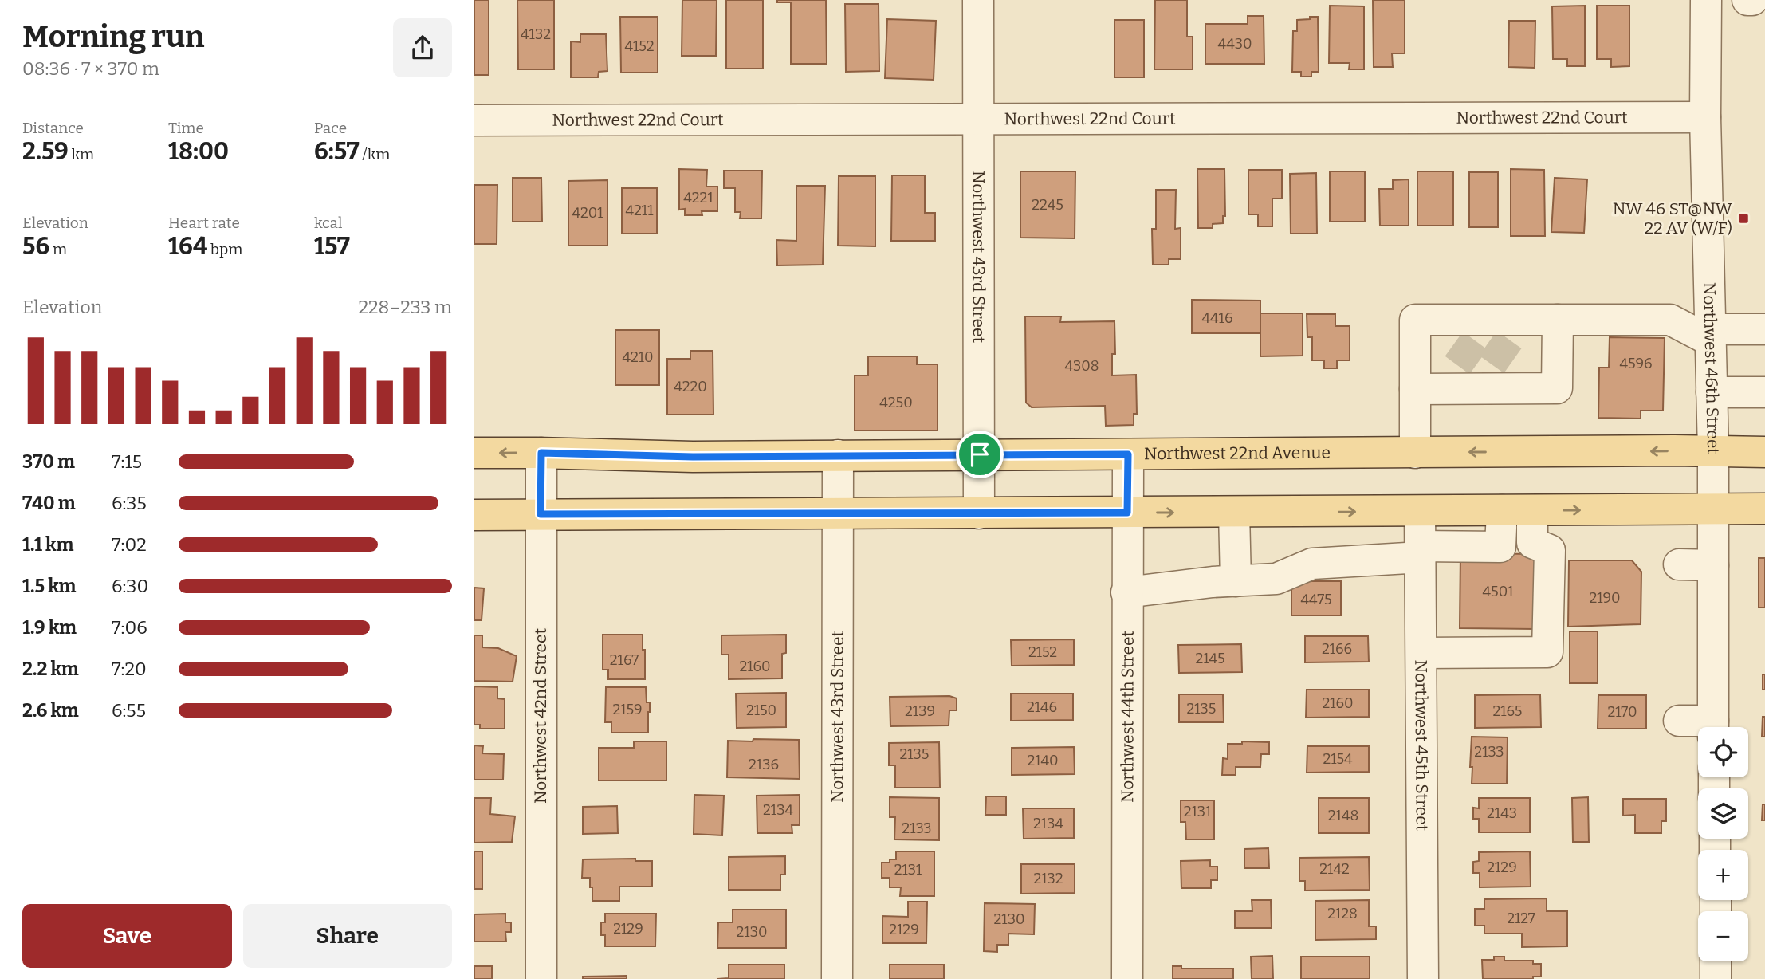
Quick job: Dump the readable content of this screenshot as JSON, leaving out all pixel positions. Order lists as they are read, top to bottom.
{
  "streets": {
    "main road": ["Northwest 22nd Avenue"],
    "street": [
      "Northwest 22nd Court",
      "Northwest 43rd Street",
      "Northwest 46th Street",
      "Northwest 42nd Street",
      "Northwest 44th Street",
      "Northwest 45th Street"
    ]
  },
  "crossings": [
    ["Northwest 22nd Court", "Northwest 43rd Street"],
    ["Northwest 22nd Court", "Northwest 46th Street"],
    ["Northwest 43rd Street", "Northwest 22nd Avenue"],
    ["Northwest 46th Street", "Northwest 22nd Avenue"],
    ["Northwest 22nd Avenue", "Northwest 42nd Street"],
    ["Northwest 22nd Avenue", "Northwest 44th Street"]
  ],
  "places": {
    "transit": ["NW 46 ST@NW 22 AV (W/F)"]
  },
  "house_numbers": [
    "4132",
    "4430",
    "4152",
    "4221",
    "2245",
    "4211",
    "4201",
    "4416",
    "4210",
    "4596",
    "4308",
    "4220",
    "4250",
    "4501",
    "2190",
    "4475",
    "2166",
    "2152",
    "2145",
    "2167",
    "2160",
    "2160",
    "2146",
    "2135",
    "2159",
    "2150",
    "2139",
    "2165",
    "2170",
    "2133",
    "2135",
    "2154",
    "2140",
    "2136",
    "2134",
    "2131",
    "2143",
    "2148",
    "2134",
    "2133",
    "2129",
    "2142",
    "2131",
    "2132",
    "2128",
    "2127",
    "2130",
    "2129",
    "2129",
    "2130"
  ],
  "page": {
    "heading": ["Morning run", "08:36 · 7 × 370 m"],
    "stats": [
      ["Distance", "2.59 km"],
      ["Time", "18:00"],
      ["Pace", "6:57 /km"],
      ["Elevation", "56 m"],
      ["Heart rate", "164 bpm"],
      ["kcal", "157"]
    ],
    "chart": ["Elevation", "228–233 m"],
    "list": [
      {
        "name": "370 m",
        "note": "7:15"
      },
      {
        "name": "740 m",
        "note": "6:35"
      },
      {
        "name": "1.1 km",
        "note": "7:02"
      },
      {
        "name": "1.5 km",
        "note": "6:30"
      },
      {
        "name": "1.9 km",
        "note": "7:06"
      },
      {
        "name": "2.2 km",
        "note": "7:20"
      },
      {
        "name": "2.6 km",
        "note": "6:55"
      }
    ],
    "map_buttons": ["+", "−"],
    "buttons": ["Save", "Share"]
  }
}
